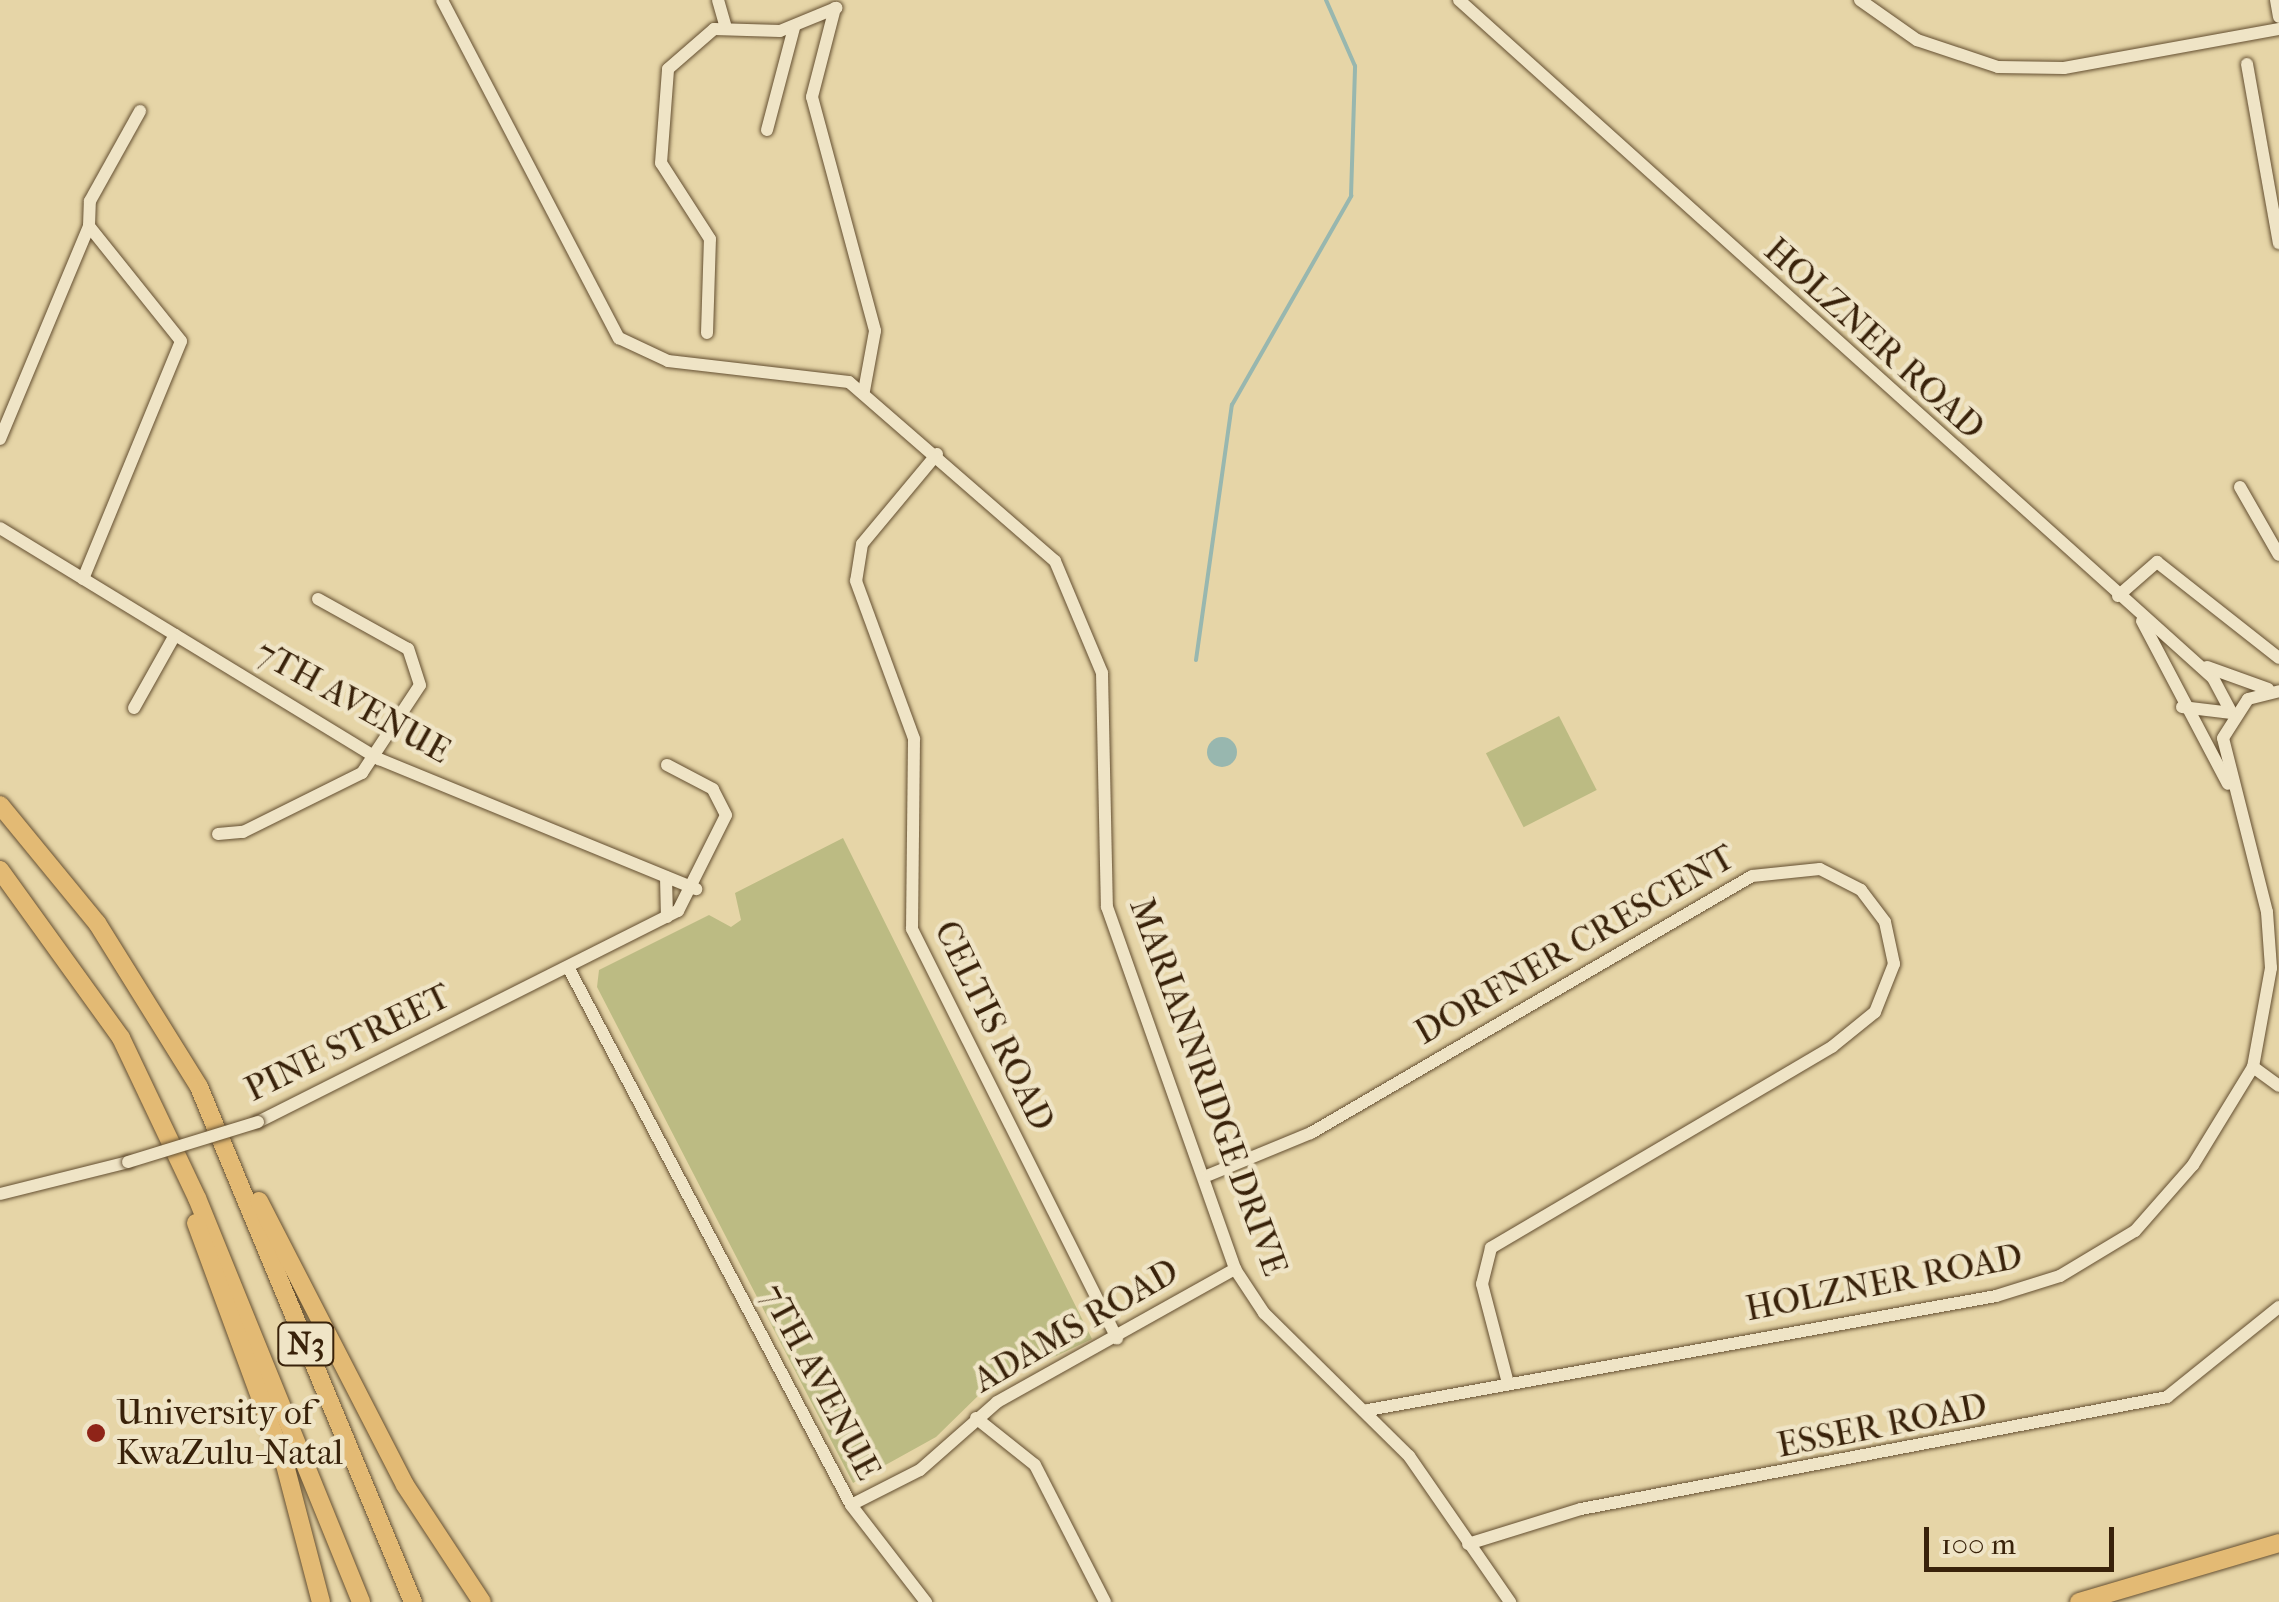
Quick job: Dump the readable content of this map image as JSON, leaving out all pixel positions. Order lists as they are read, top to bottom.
{
  "streets": {
    "highway": ["N3"],
    "street": [
      "HOLZNER ROAD",
      "7TH AVENUE",
      "DORFNER CRESCENT",
      "CELTIS ROAD",
      "PINE STREET",
      "MARIANNRIDGE DRIVE",
      "ADAMS ROAD",
      "ESSER ROAD"
    ]
  },
  "crossings": [
    ["HOLZNER ROAD", "DORFNER CRESCENT"],
    ["HOLZNER ROAD", "MARIANNRIDGE DRIVE"],
    ["7TH AVENUE", "PINE STREET"],
    ["7TH AVENUE", "ADAMS ROAD"],
    ["DORFNER CRESCENT", "MARIANNRIDGE DRIVE"],
    ["CELTIS ROAD", "MARIANNRIDGE DRIVE"],
    ["CELTIS ROAD", "ADAMS ROAD"],
    ["MARIANNRIDGE DRIVE", "ADAMS ROAD"],
    ["MARIANNRIDGE DRIVE", "ESSER ROAD"]
  ],
  "places": ["University of KwaZulu-Natal"],
  "scale_bar": "100 m"
}
